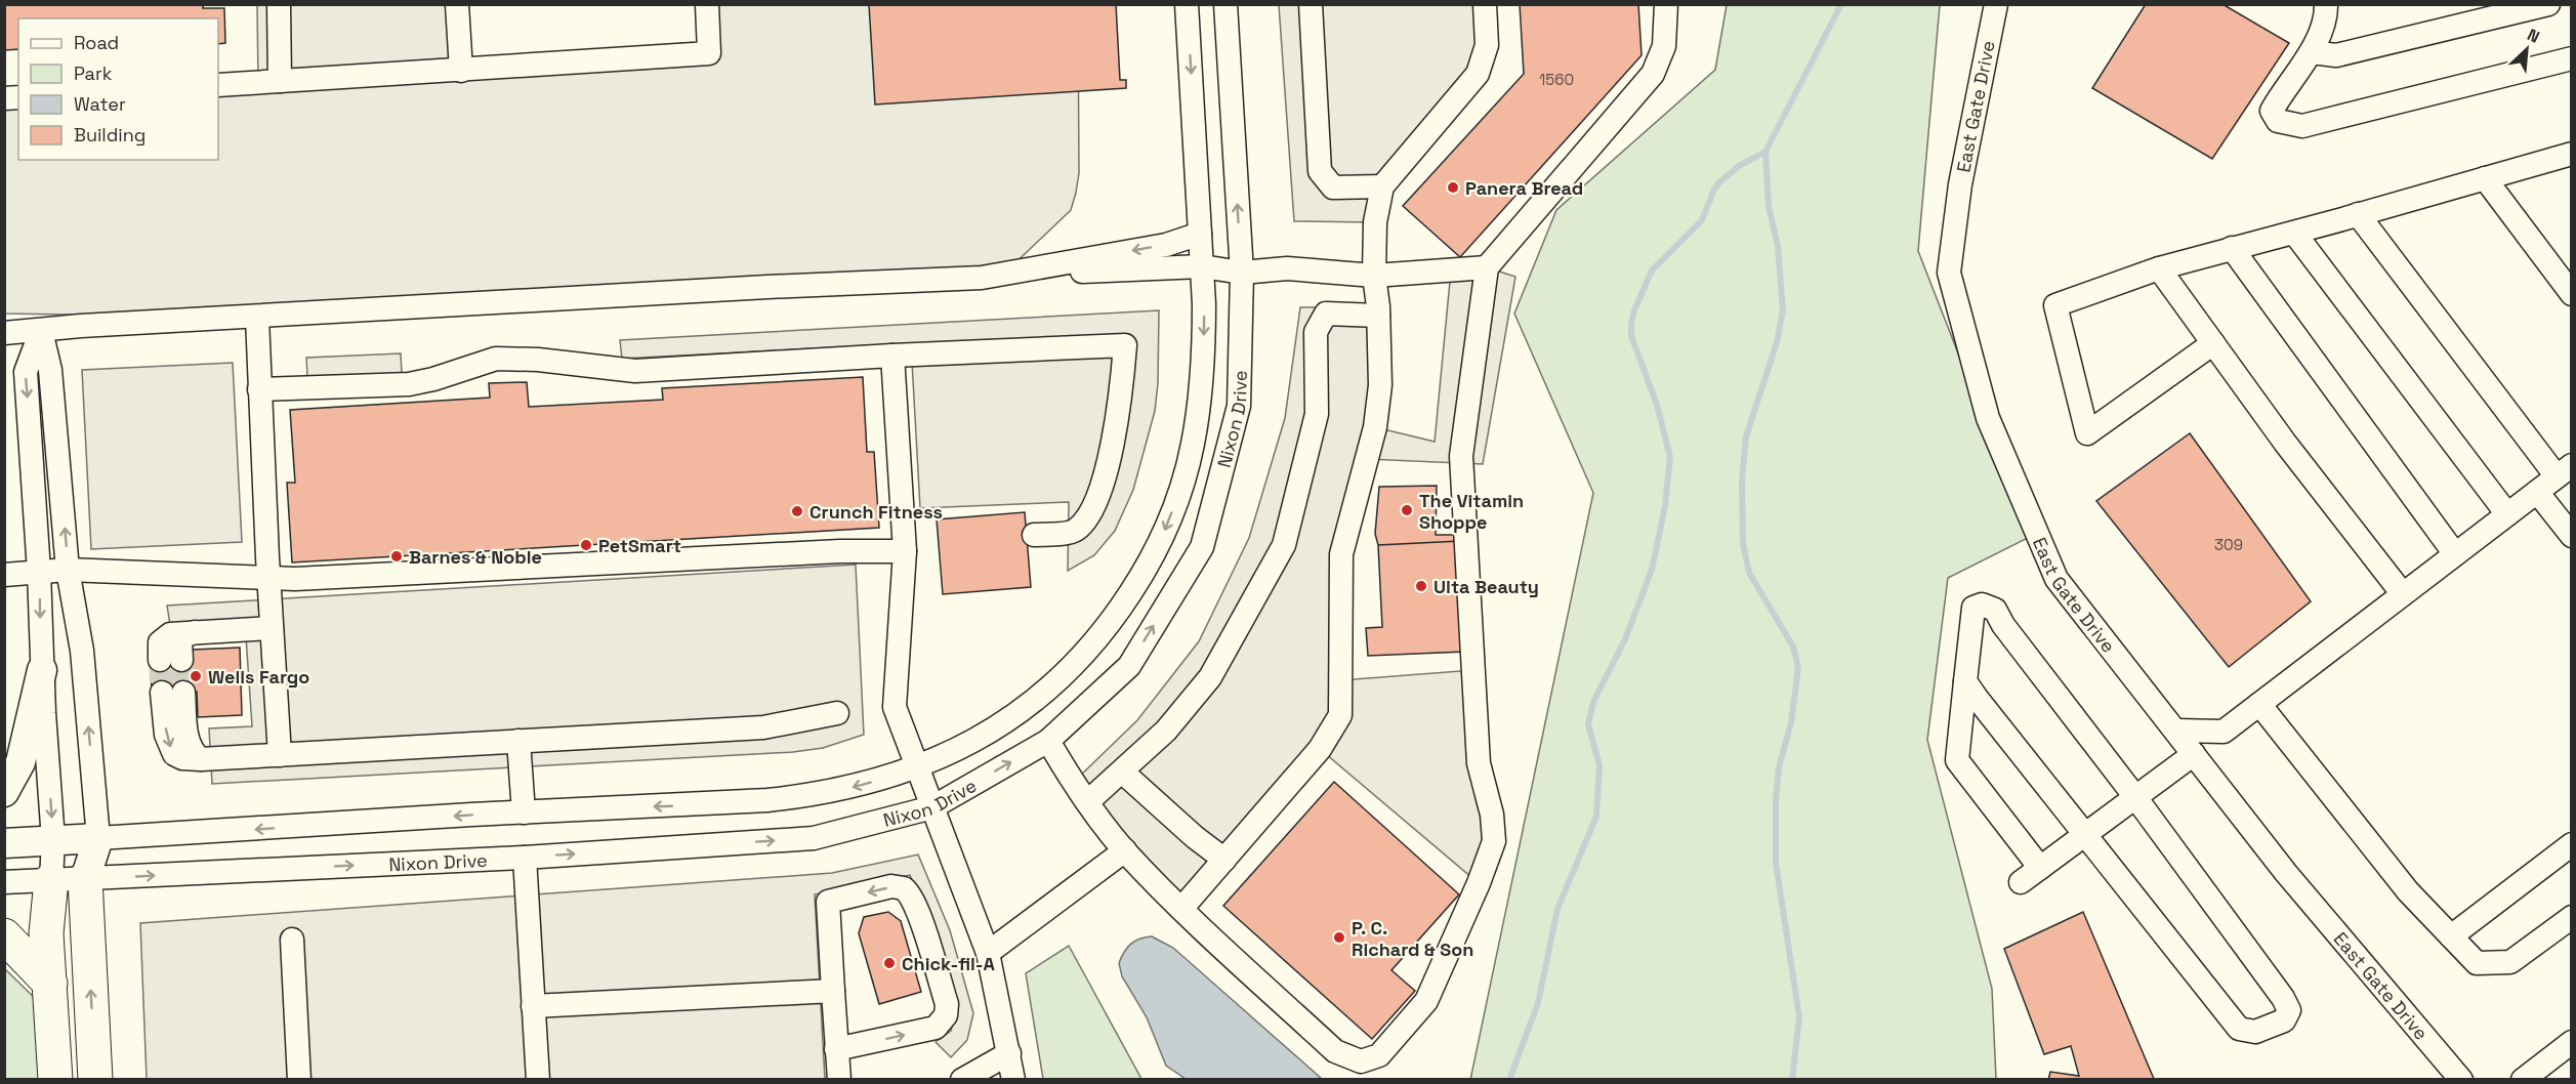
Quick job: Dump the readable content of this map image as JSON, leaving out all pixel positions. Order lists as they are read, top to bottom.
{
  "streets": {
    "main road": ["Nixon Drive"],
    "street": ["East Gate Drive"]
  },
  "places": [
    "Panera Bread",
    "The Vitamin Shoppe",
    "Crunch Fitness",
    "PetSmart",
    "Barnes & Noble",
    "Ulta Beauty",
    "Wells Fargo",
    "P. C. Richard & Son",
    "Chick-fil-A"
  ],
  "house_numbers": ["1560", "309"],
  "legend": [
    "Road",
    "Park",
    "Water",
    "Building"
  ],
  "north": "top right"
}
